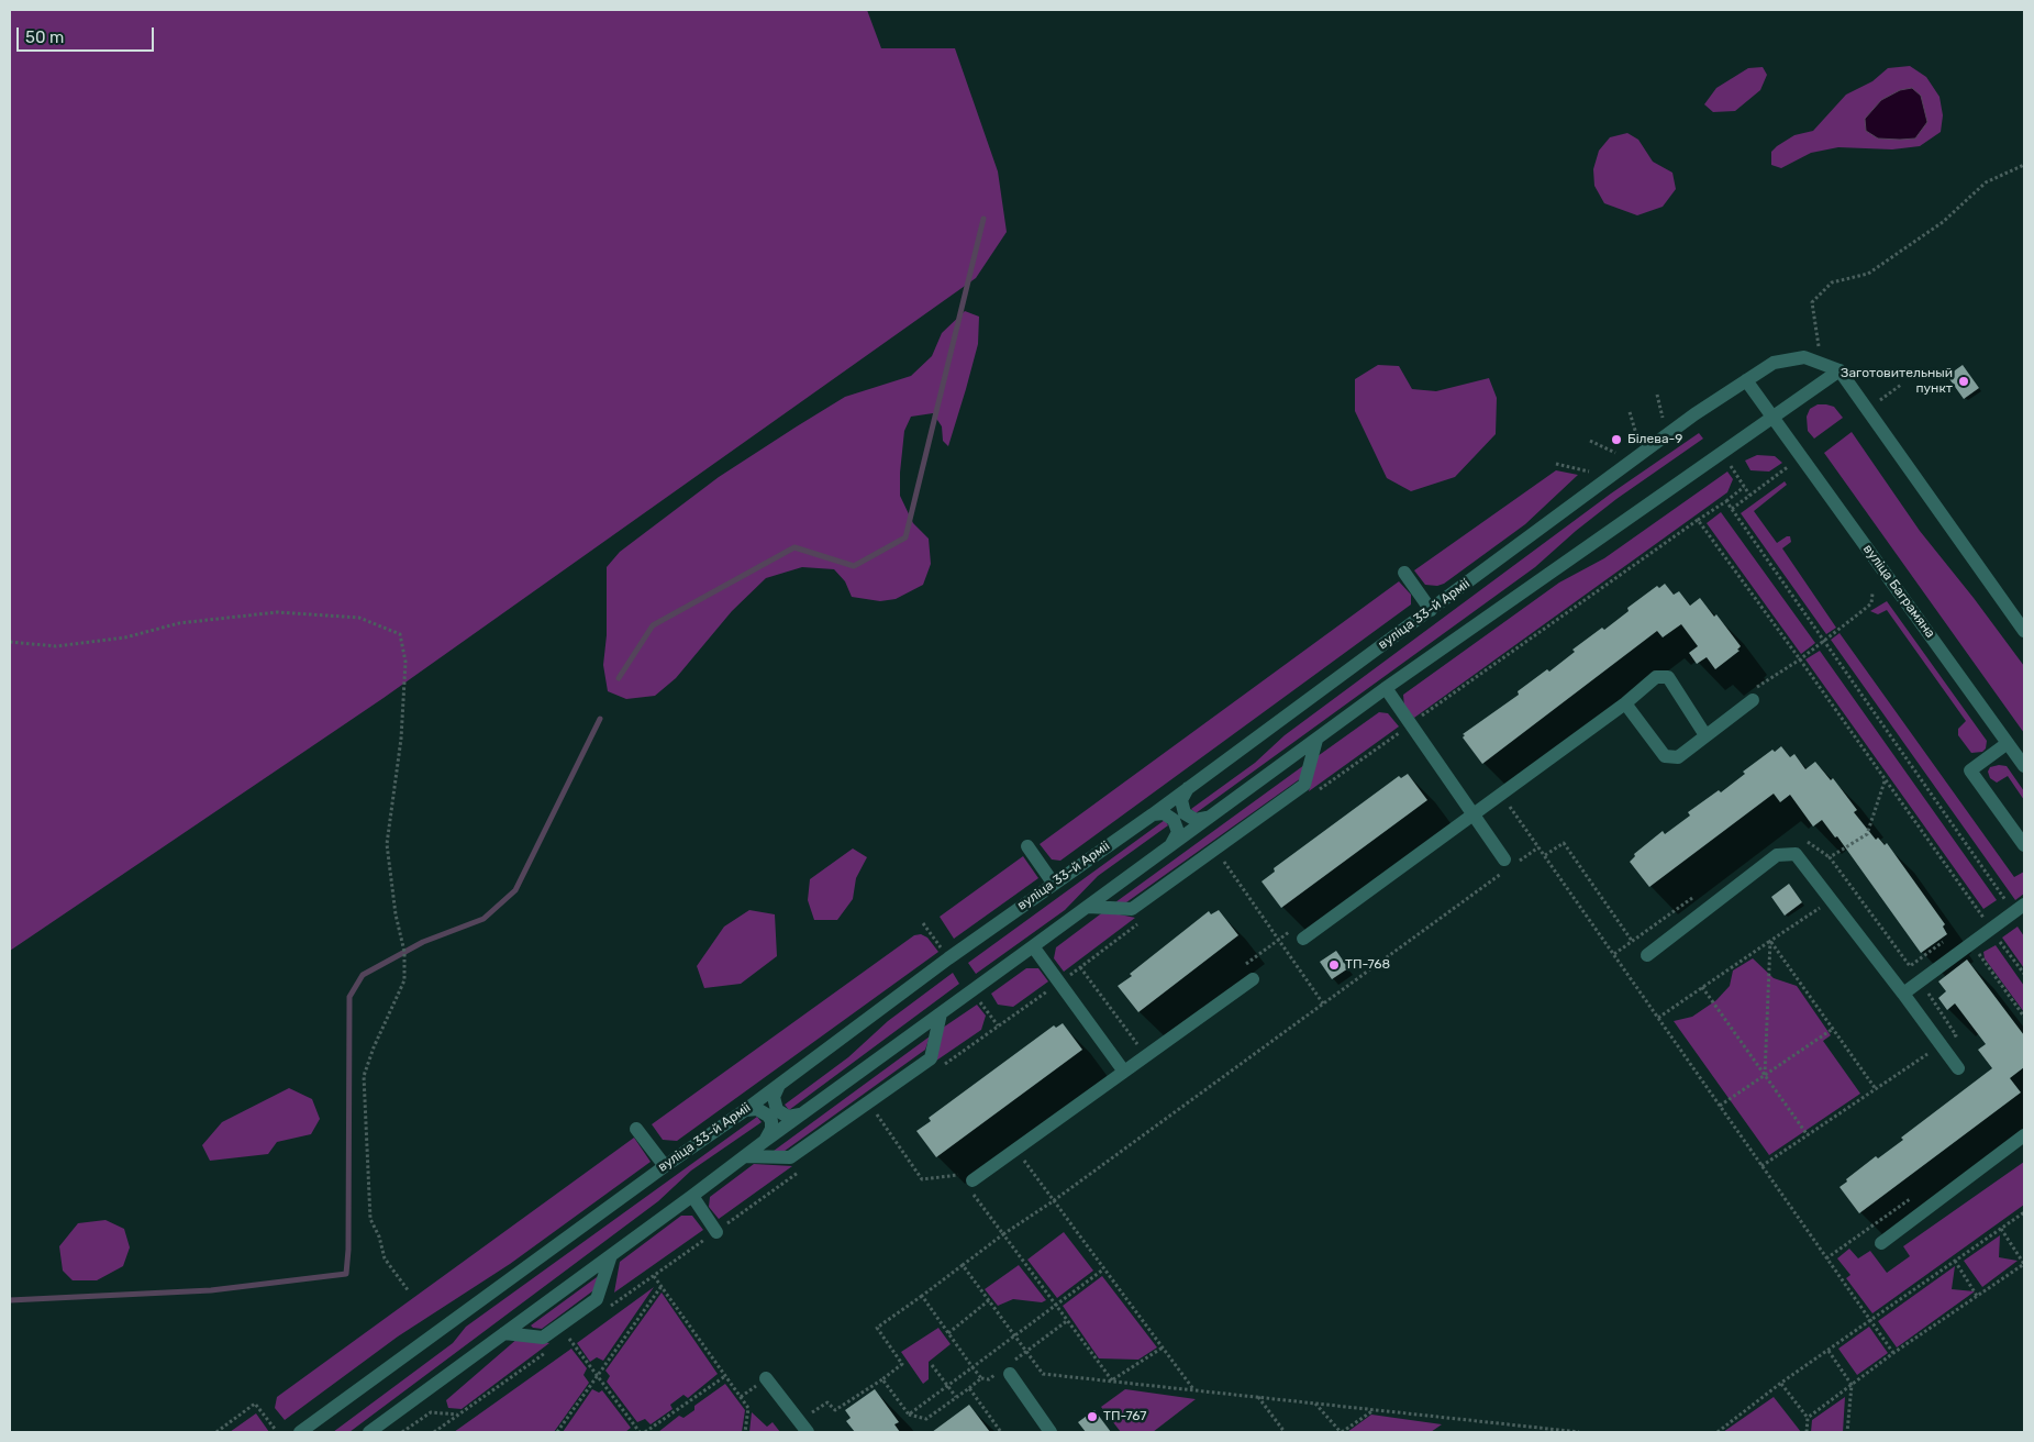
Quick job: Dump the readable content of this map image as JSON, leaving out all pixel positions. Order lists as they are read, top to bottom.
{
  "streets": {
    "street": ["вуліца Баграмяна", "вуліца 33-й Арміі"]
  },
  "crossings": [
    ["вуліца Баграмяна", "вуліца 33-й Арміі"]
  ],
  "places": [
    "Заготовительный пункт",
    "Білева-9",
    "ТП-768",
    "ТП-767"
  ],
  "scale_bar": "50 m"
}
